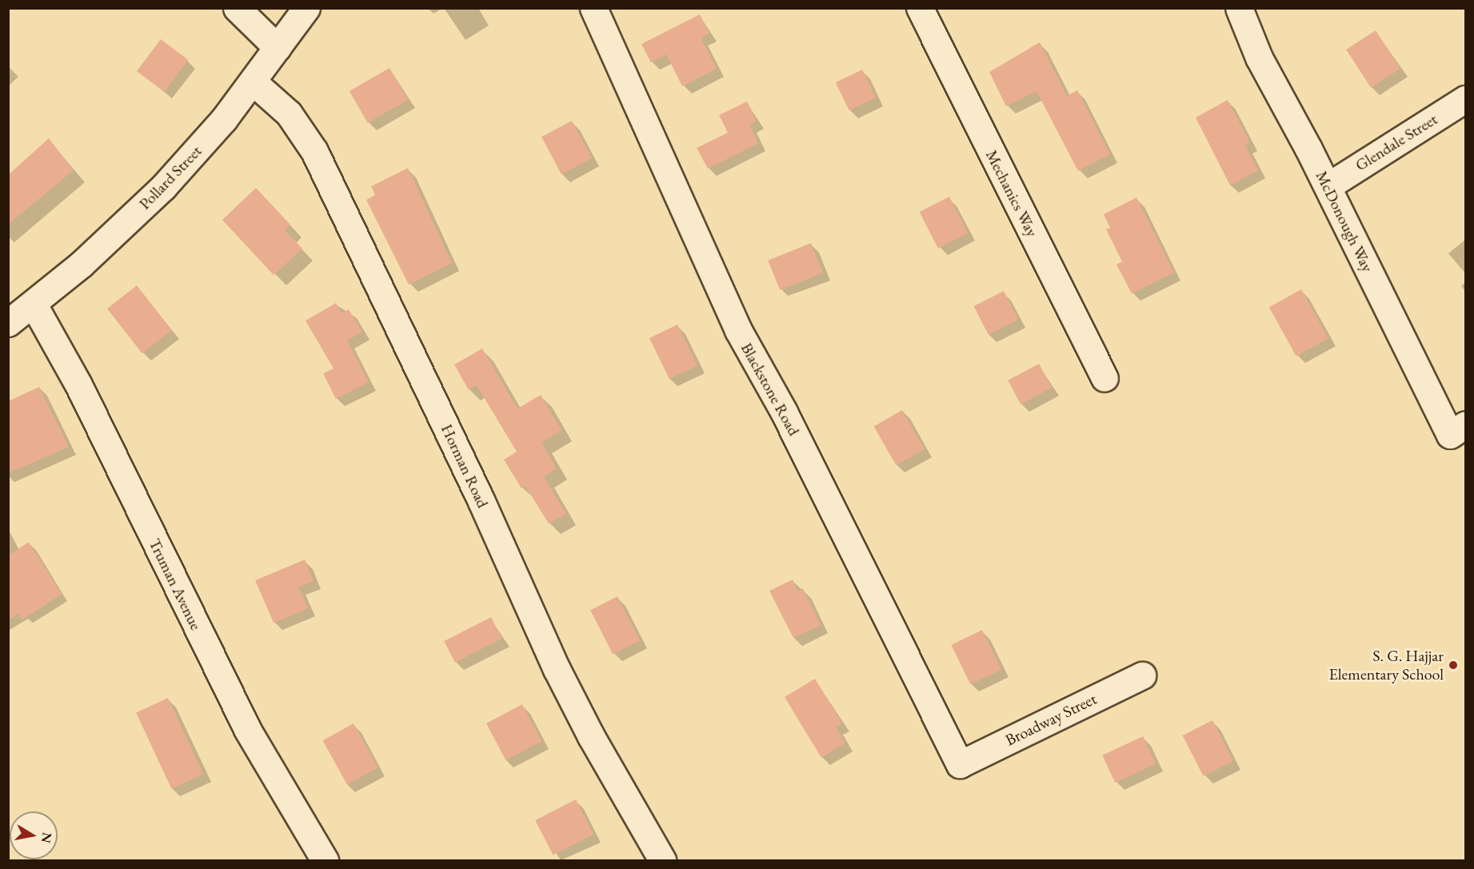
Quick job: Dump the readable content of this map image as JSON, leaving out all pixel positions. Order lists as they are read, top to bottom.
{
  "streets": {
    "street": [
      "Glendale Street",
      "Pollard Street",
      "Mechanics Way",
      "McDonough Way",
      "Blackstone Road",
      "Horman Road",
      "Truman Avenue",
      "Broadway Street"
    ]
  },
  "crossings": [
    ["Glendale Street", "McDonough Way"],
    ["Pollard Street", "Horman Road"],
    ["Pollard Street", "Truman Avenue"],
    ["Blackstone Road", "Broadway Street"]
  ],
  "places": ["S. G. Hajjar Elementary School"],
  "north": "right"
}
